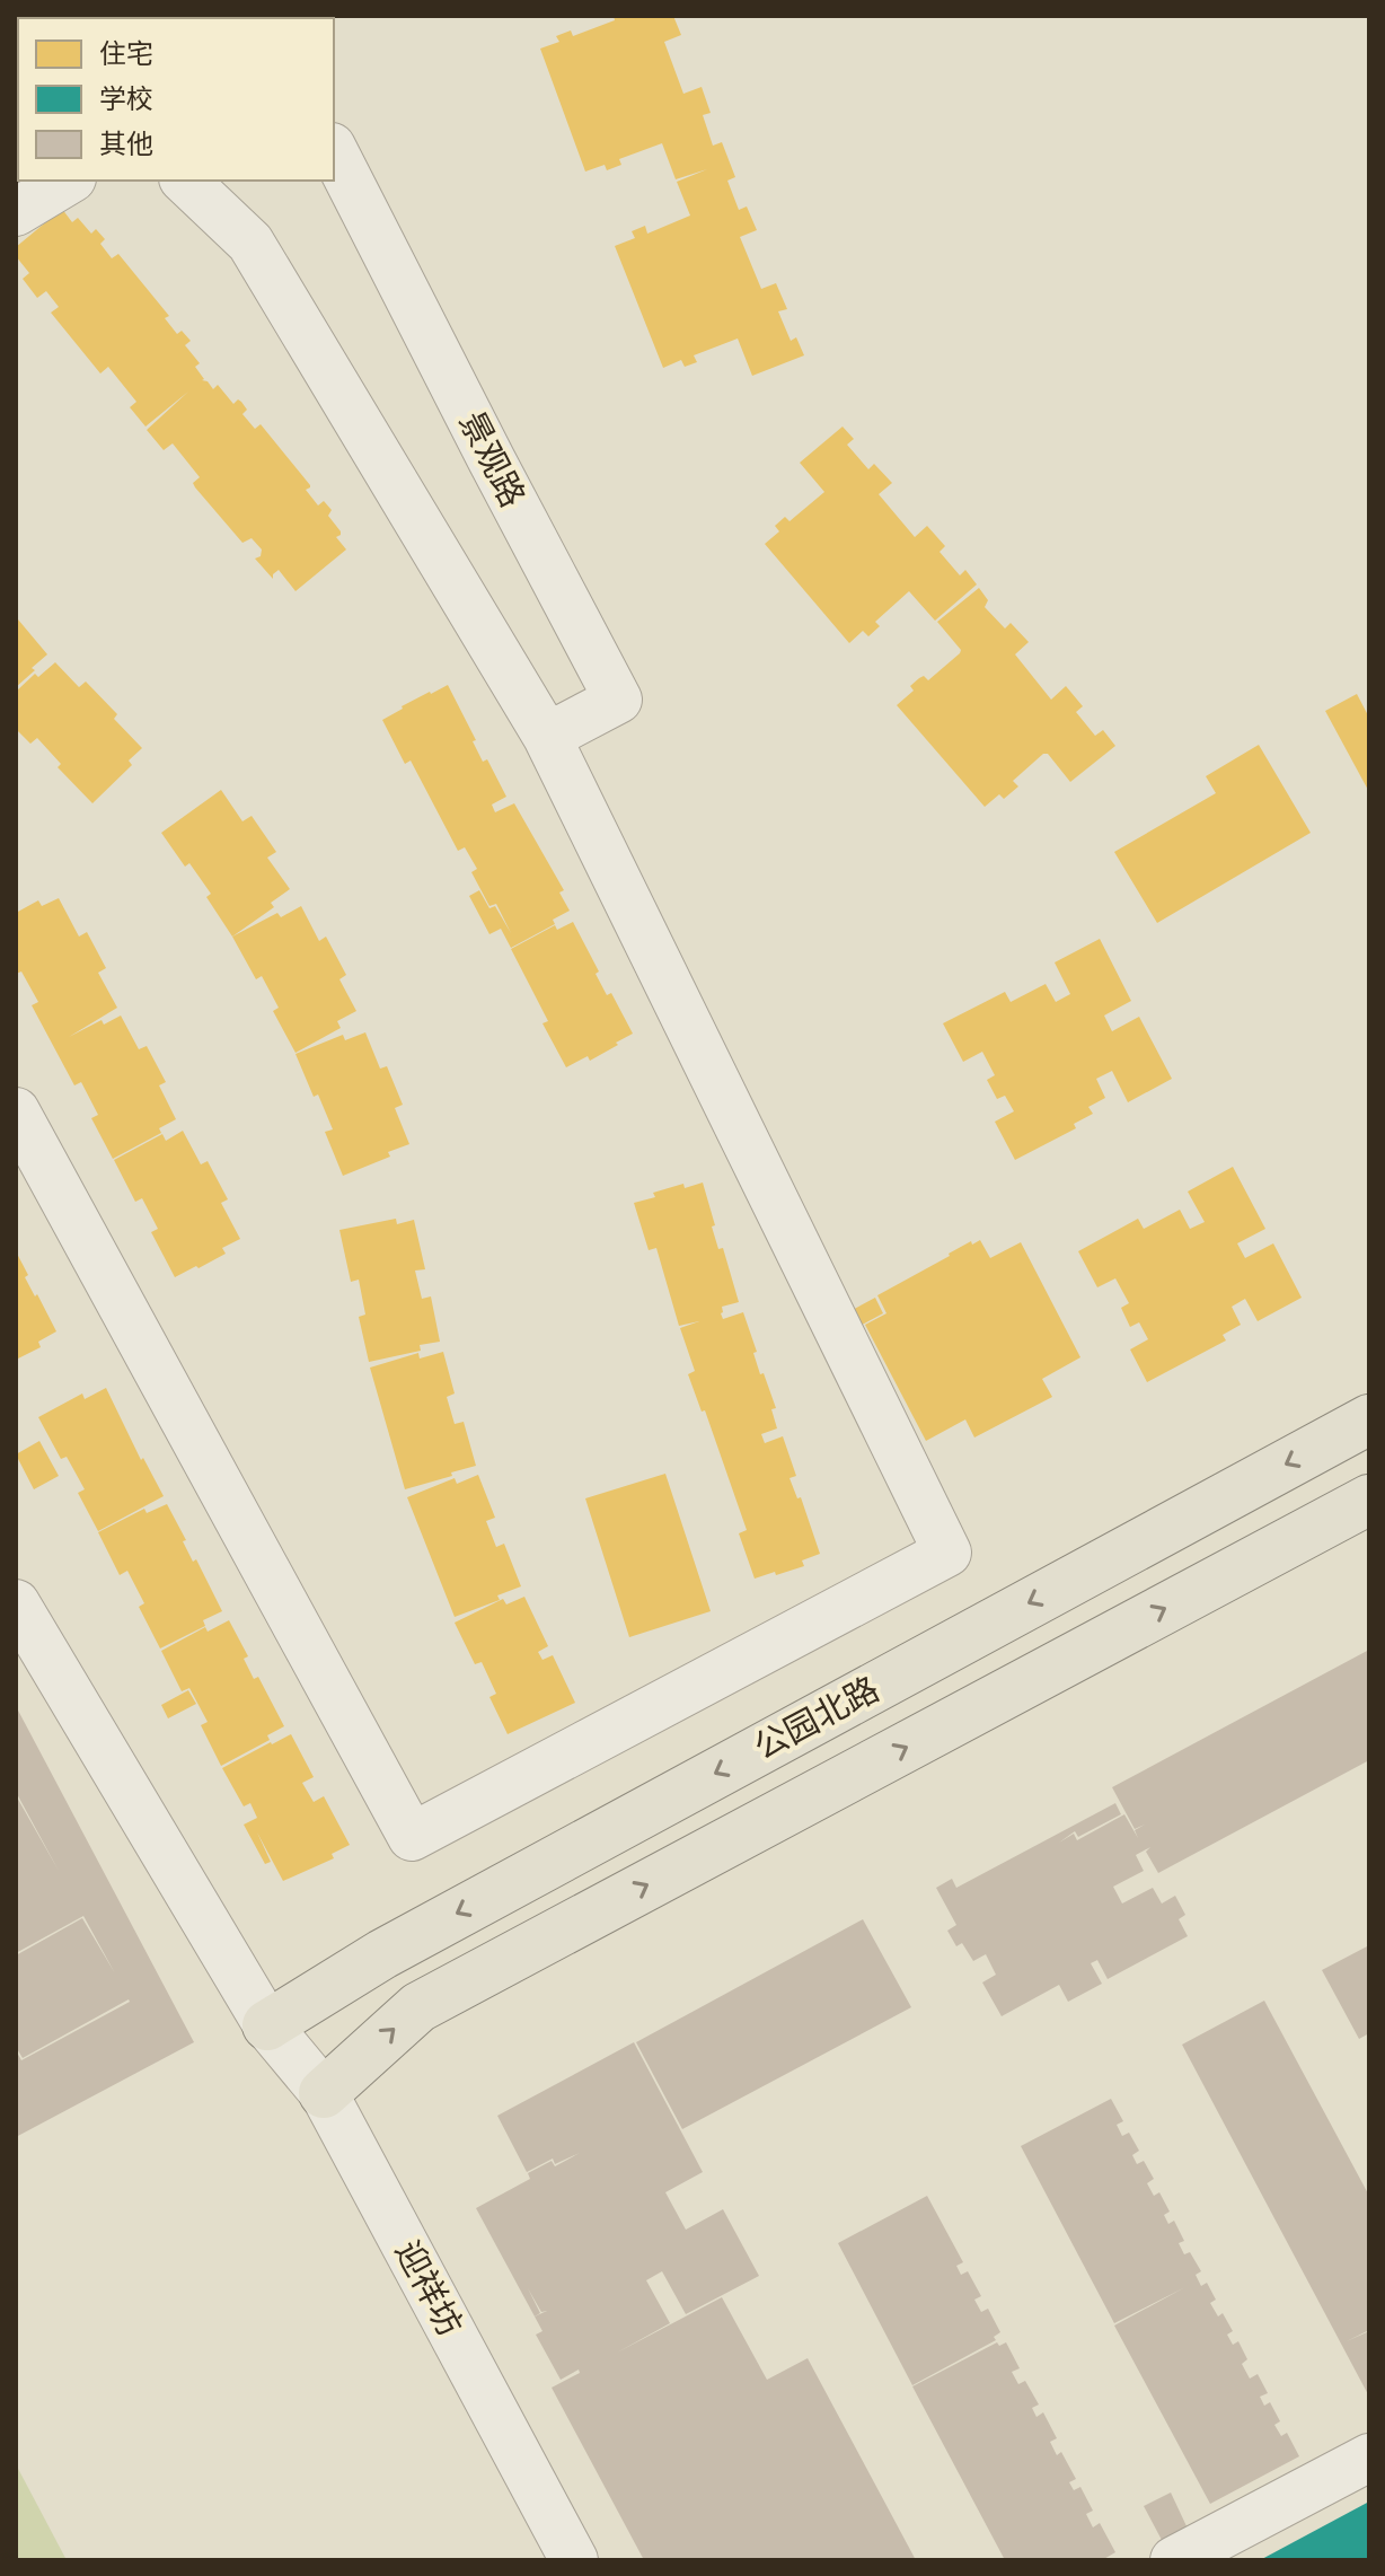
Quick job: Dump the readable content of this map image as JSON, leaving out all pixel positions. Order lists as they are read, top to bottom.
{
  "streets": {
    "main road": ["公园北路"],
    "street": ["景观路", "迎祥坊"]
  },
  "crossings": [
    ["公园北路", "迎祥坊"]
  ],
  "legend": ["住宅", "学校", "其他"]
}
